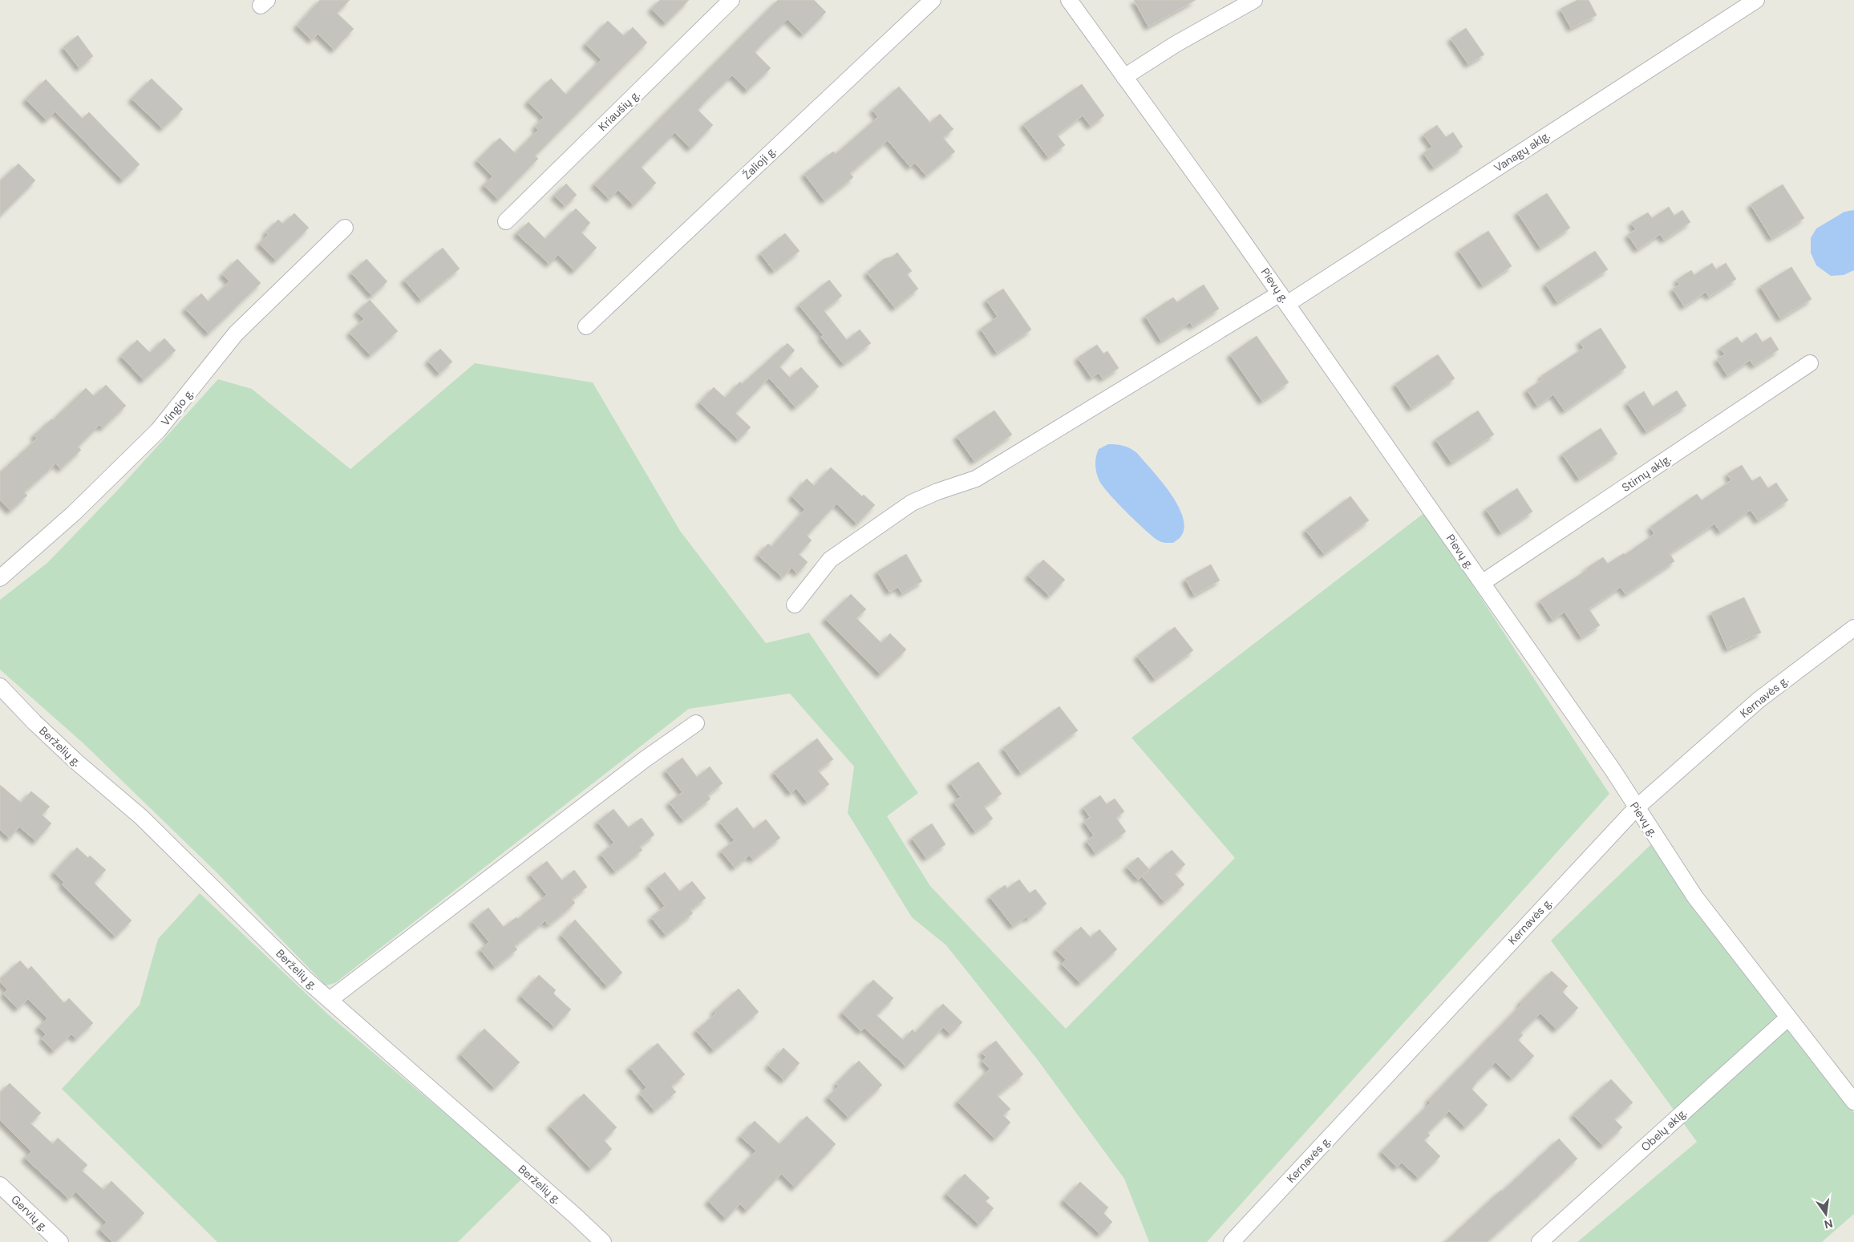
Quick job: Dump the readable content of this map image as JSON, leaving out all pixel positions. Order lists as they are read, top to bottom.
{
  "streets": {
    "street": [
      "Kriaušių g.",
      "Vanagų aklg.",
      "Žalioji g.",
      "Pievų g.",
      "Vingio g.",
      "Stirnų aklg.",
      "Kernavės g.",
      "Berželių g.",
      "Obelų aklg.",
      "Gervių g."
    ]
  },
  "crossings": [
    ["Vanagų aklg.", "Pievų g."],
    ["Pievų g.", "Stirnų aklg."],
    ["Pievų g.", "Kernavės g."],
    ["Pievų g.", "Obelų aklg."]
  ],
  "north": "bottom"
}
